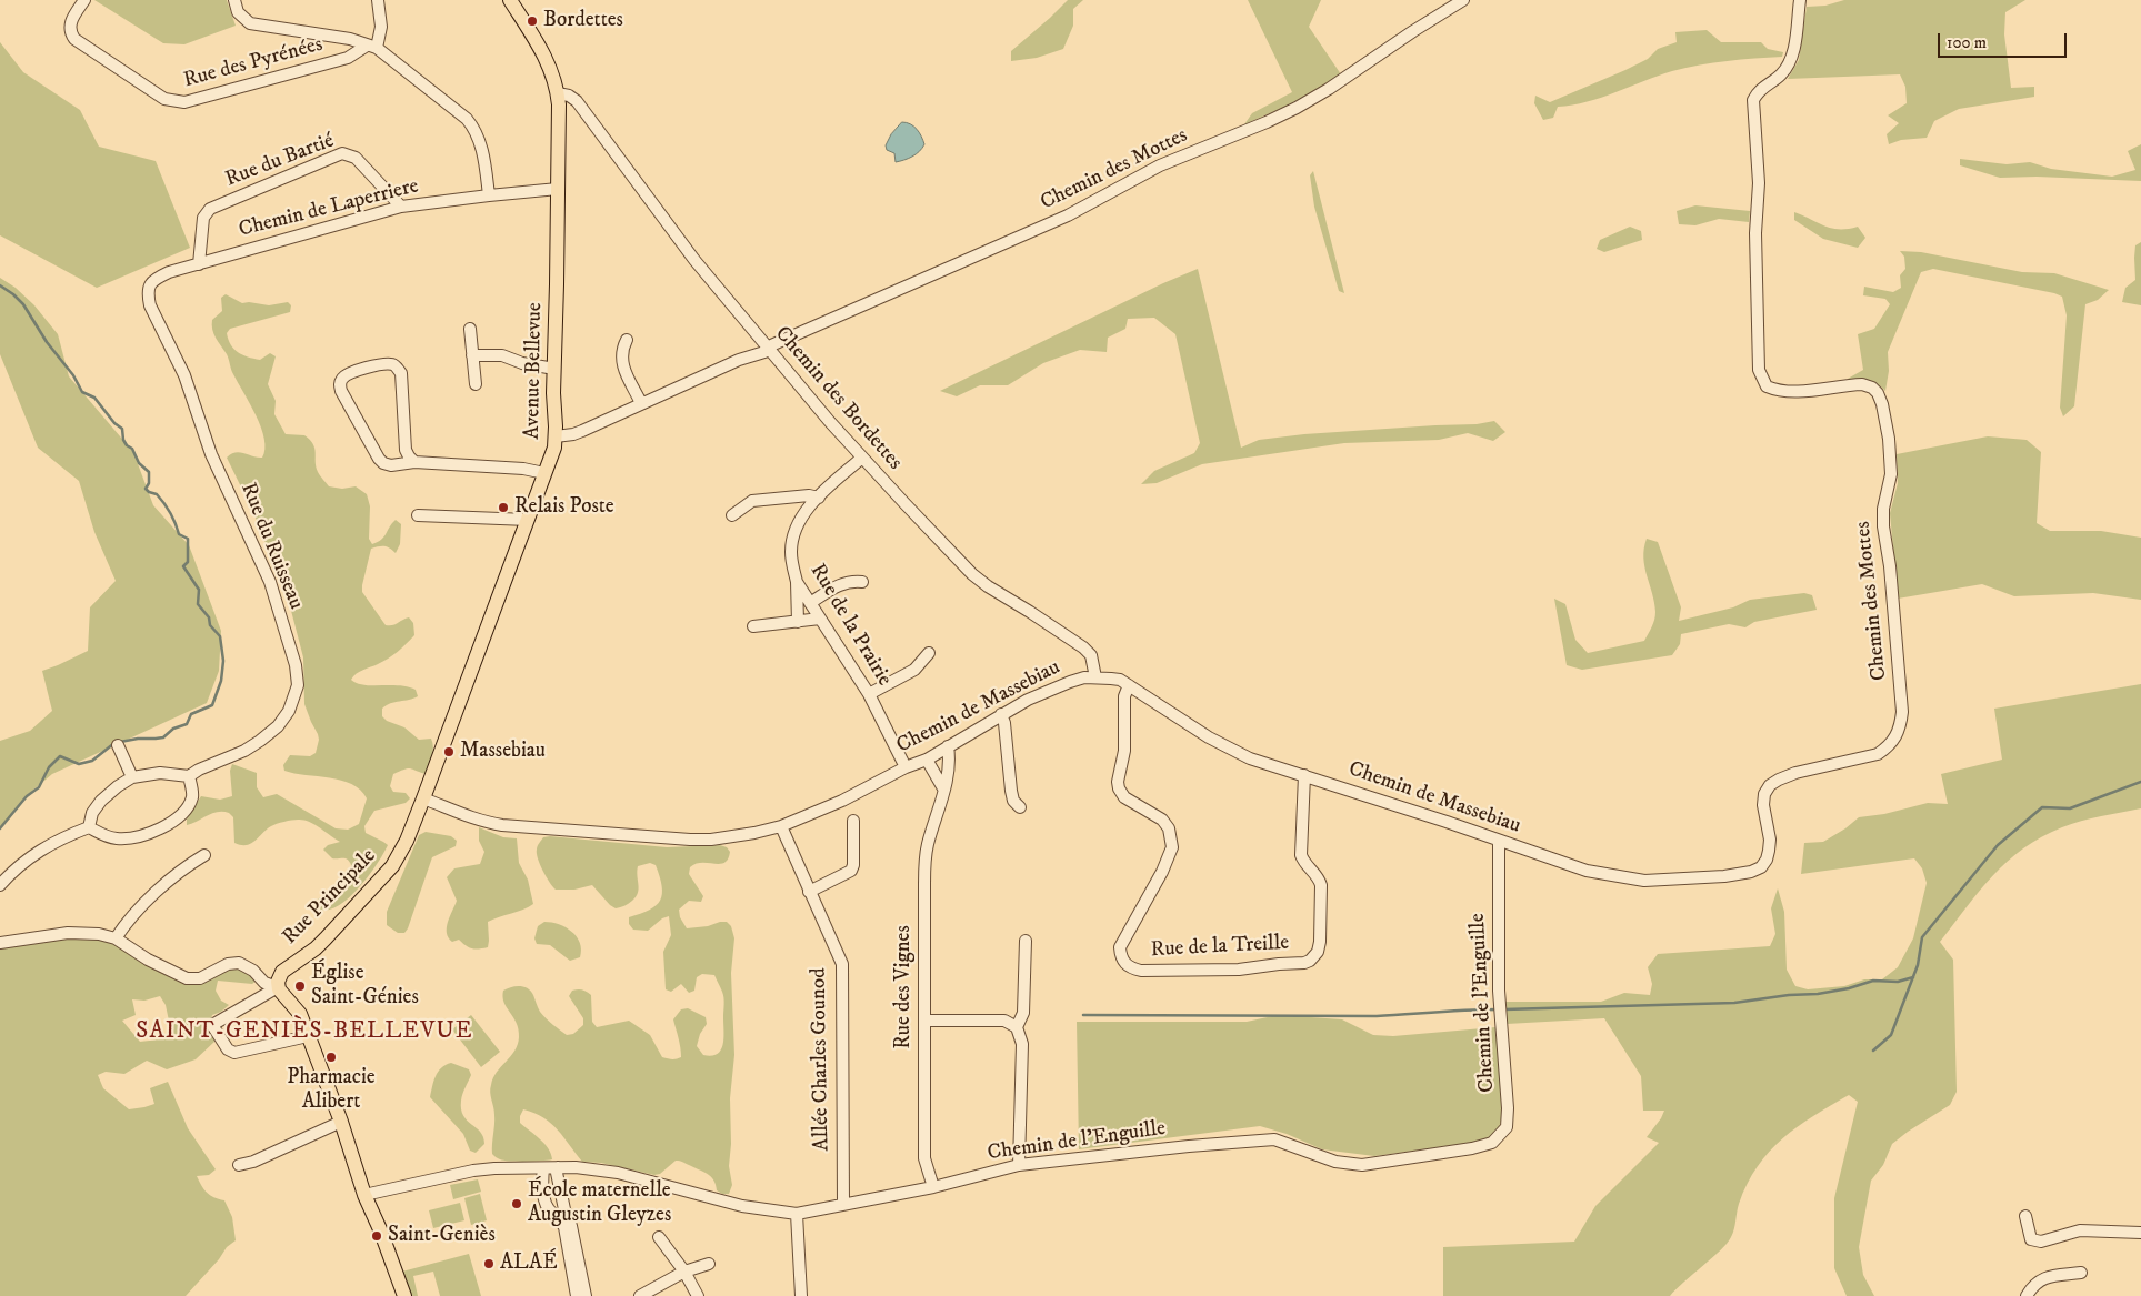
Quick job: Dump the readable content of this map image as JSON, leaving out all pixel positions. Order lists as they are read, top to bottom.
{
  "streets": {
    "main road": ["Avenue Bellevue", "Rue Principale"],
    "street": [
      "Rue des Pyrénées",
      "Rue du Bartié",
      "Chemin des Mottes",
      "Chemin de Laperriere",
      "Chemin des Bordettes",
      "Rue du Ruisseau",
      "Rue de la Prairie",
      "Chemin de Massebiau",
      "Rue de la Treille",
      "Rue des Vignes",
      "Chemin de l'Enguille",
      "Allée Charles Gounod"
    ]
  },
  "crossings": [
    ["Rue du Bartié", "Chemin de Laperriere"],
    ["Chemin des Mottes", "Avenue Bellevue"],
    ["Chemin des Mottes", "Chemin des Bordettes"],
    ["Chemin des Mottes", "Chemin de Massebiau"],
    ["Chemin de Laperriere", "Avenue Bellevue"],
    ["Chemin de Laperriere", "Rue du Ruisseau"],
    ["Avenue Bellevue", "Chemin des Bordettes"],
    ["Avenue Bellevue", "Chemin de Massebiau"],
    ["Avenue Bellevue", "Rue Principale"],
    ["Chemin des Bordettes", "Rue de la Prairie"],
    ["Chemin des Bordettes", "Chemin de Massebiau"],
    ["Rue de la Prairie", "Chemin de Massebiau"],
    ["Chemin de Massebiau", "Rue Principale"],
    ["Chemin de Massebiau", "Rue de la Treille"],
    ["Chemin de Massebiau", "Rue des Vignes"],
    ["Chemin de Massebiau", "Chemin de l'Enguille"],
    ["Chemin de Massebiau", "Allée Charles Gounod"],
    ["Rue des Vignes", "Chemin de l'Enguille"],
    ["Chemin de l'Enguille", "Allée Charles Gounod"]
  ],
  "districts": ["SAINT-GENIÈS-BELLEVUE"],
  "places": [
    "Bordettes",
    "Relais Poste",
    "Massebiau",
    "Église Saint-Génies",
    "Pharmacie Alibert",
    "École maternelle Augustin Gleyzes",
    "Saint-Geniès",
    "ALAÉ"
  ],
  "scale_bar": "100 m"
}
